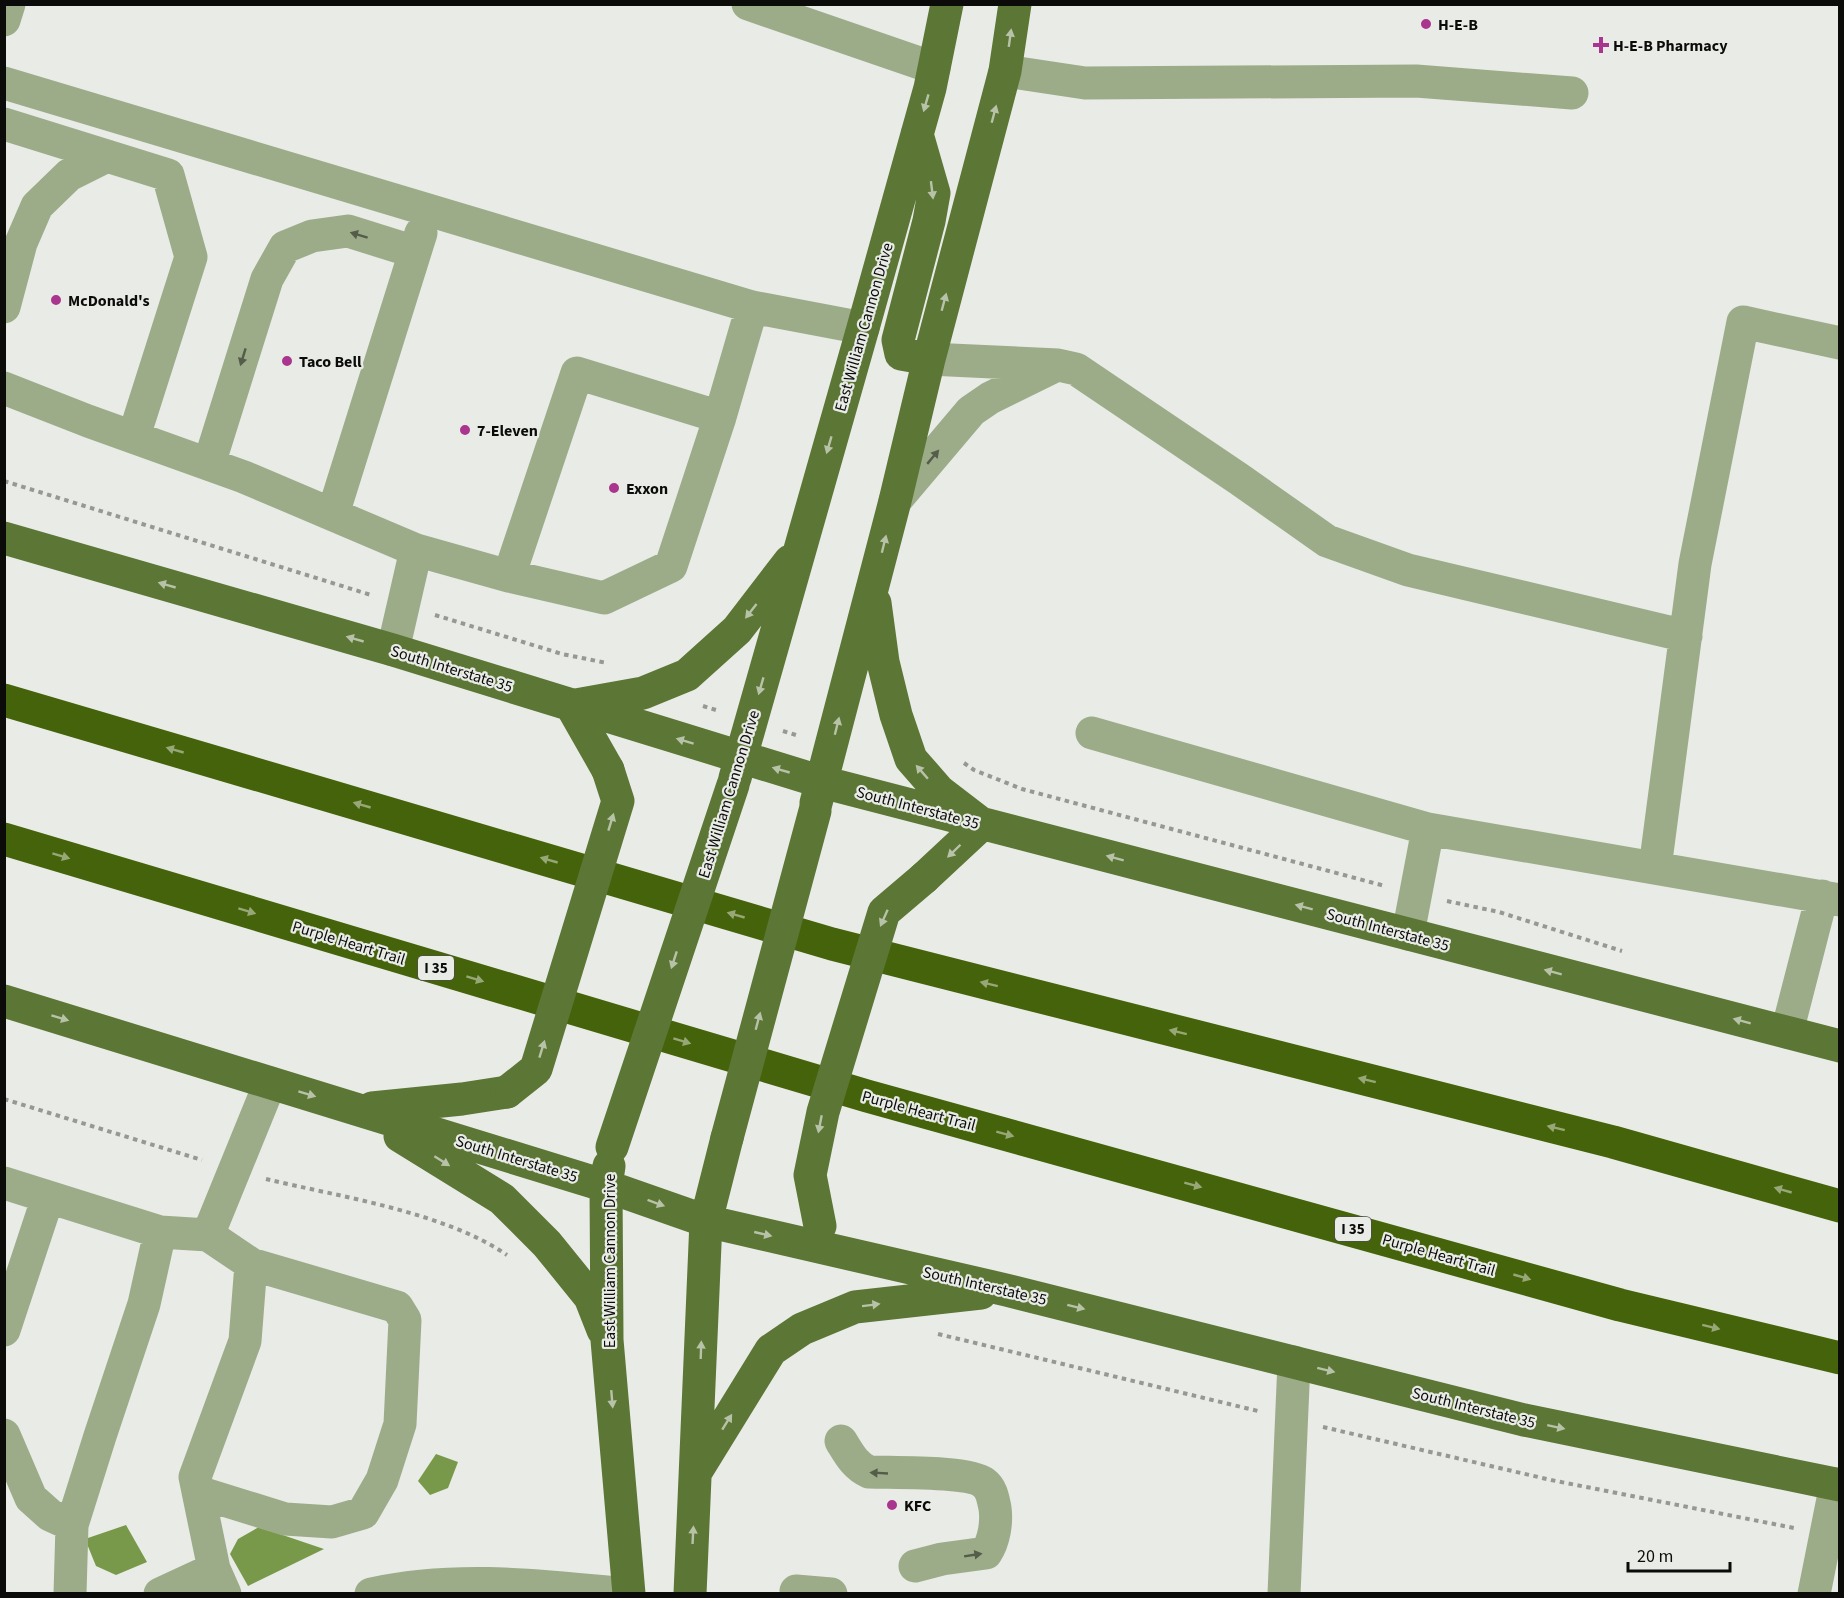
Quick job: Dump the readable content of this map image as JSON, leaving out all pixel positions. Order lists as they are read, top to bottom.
{
  "streets": {
    "highway": ["Purple Heart Trail", "I 35"],
    "main road": ["East William Cannon Drive", "South Interstate 35"]
  },
  "crossings": [
    ["East William Cannon Drive", "South Interstate 35"]
  ],
  "places": {
    "other": [
      "H-E-B",
      "McDonald's",
      "Taco Bell",
      "7-Eleven",
      "Exxon",
      "KFC"
    ],
    "health": ["H-E-B Pharmacy"]
  },
  "scale_bar": "20 m"
}
